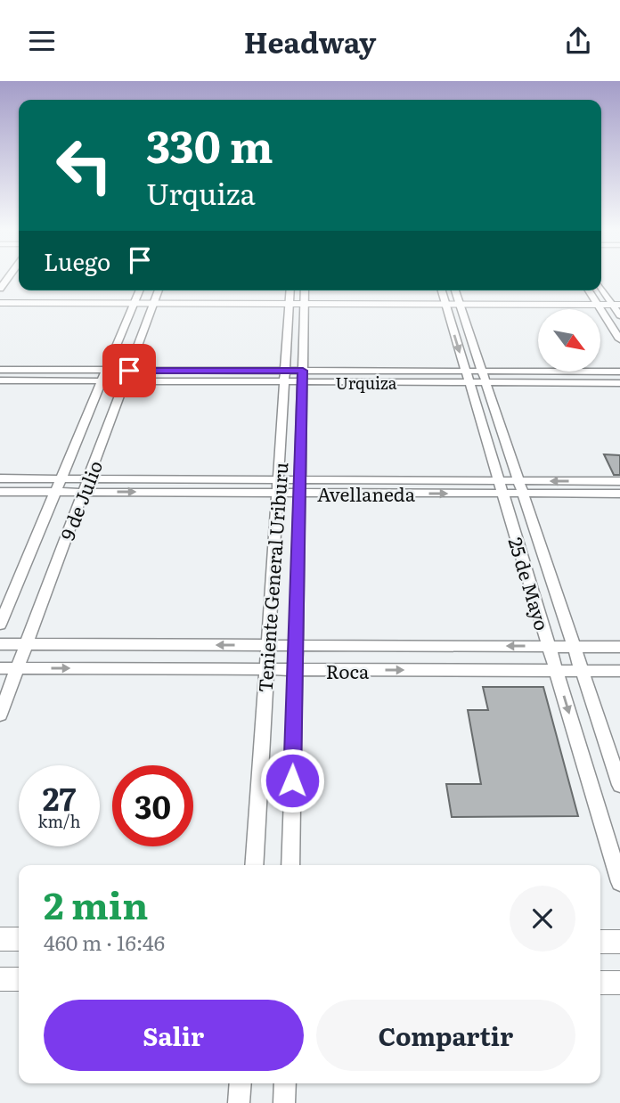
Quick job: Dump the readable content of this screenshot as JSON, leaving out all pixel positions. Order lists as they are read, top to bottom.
{
  "streets": {
    "street": [
      "Urquiza",
      "Avellaneda",
      "9 de Julio",
      "Teniente General Uriburu",
      "25 de Mayo",
      "Roca"
    ]
  },
  "crossings": [
    ["Urquiza", "9 de Julio"],
    ["Urquiza", "Teniente General Uriburu"],
    ["Urquiza", "25 de Mayo"],
    ["Avellaneda", "9 de Julio"],
    ["Avellaneda", "Teniente General Uriburu"],
    ["Avellaneda", "25 de Mayo"],
    ["9 de Julio", "Roca"],
    ["Teniente General Uriburu", "Roca"],
    ["25 de Mayo", "Roca"]
  ],
  "north": "bottom right",
  "page": {
    "header": "Headway",
    "turn": ["330 m", "Urquiza"],
    "then": "Luego",
    "speed": "27 km/h",
    "limit": "30",
    "heading": ["2 min", "460 m · 16:46"],
    "buttons": ["Salir", "Compartir"]
  }
}
